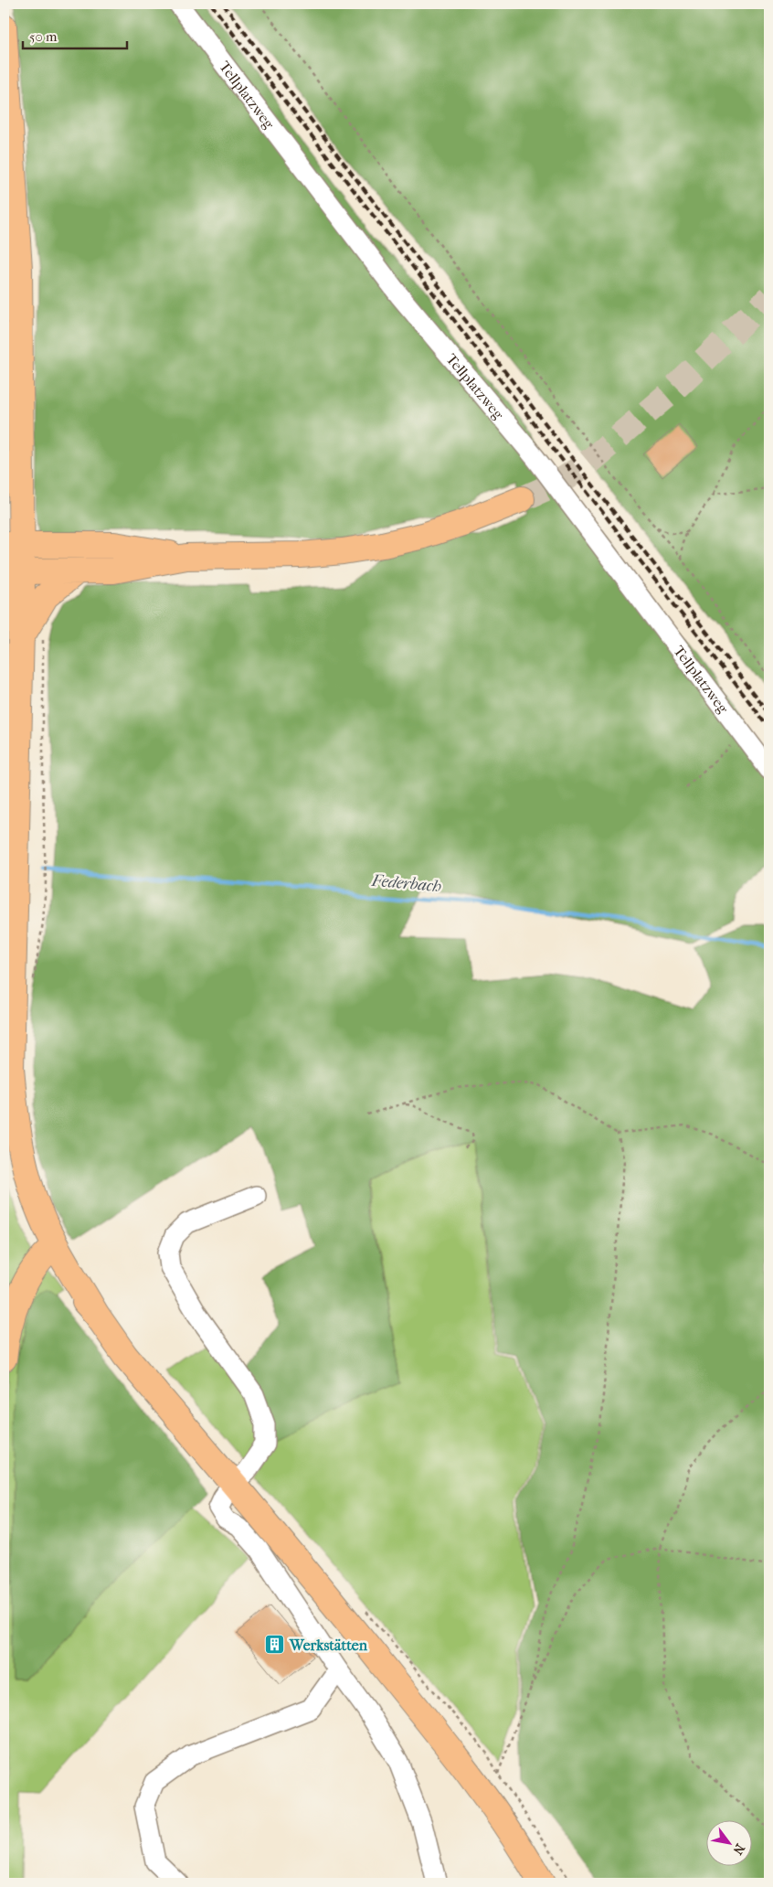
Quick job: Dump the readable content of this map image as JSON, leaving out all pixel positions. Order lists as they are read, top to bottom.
{
  "streets": {
    "lane": ["Tellplatzweg"]
  },
  "water": ["Federbach"],
  "places": {
    "building": ["Werkstätten"]
  },
  "scale_bar": "50 m",
  "north": "bottom right"
}
